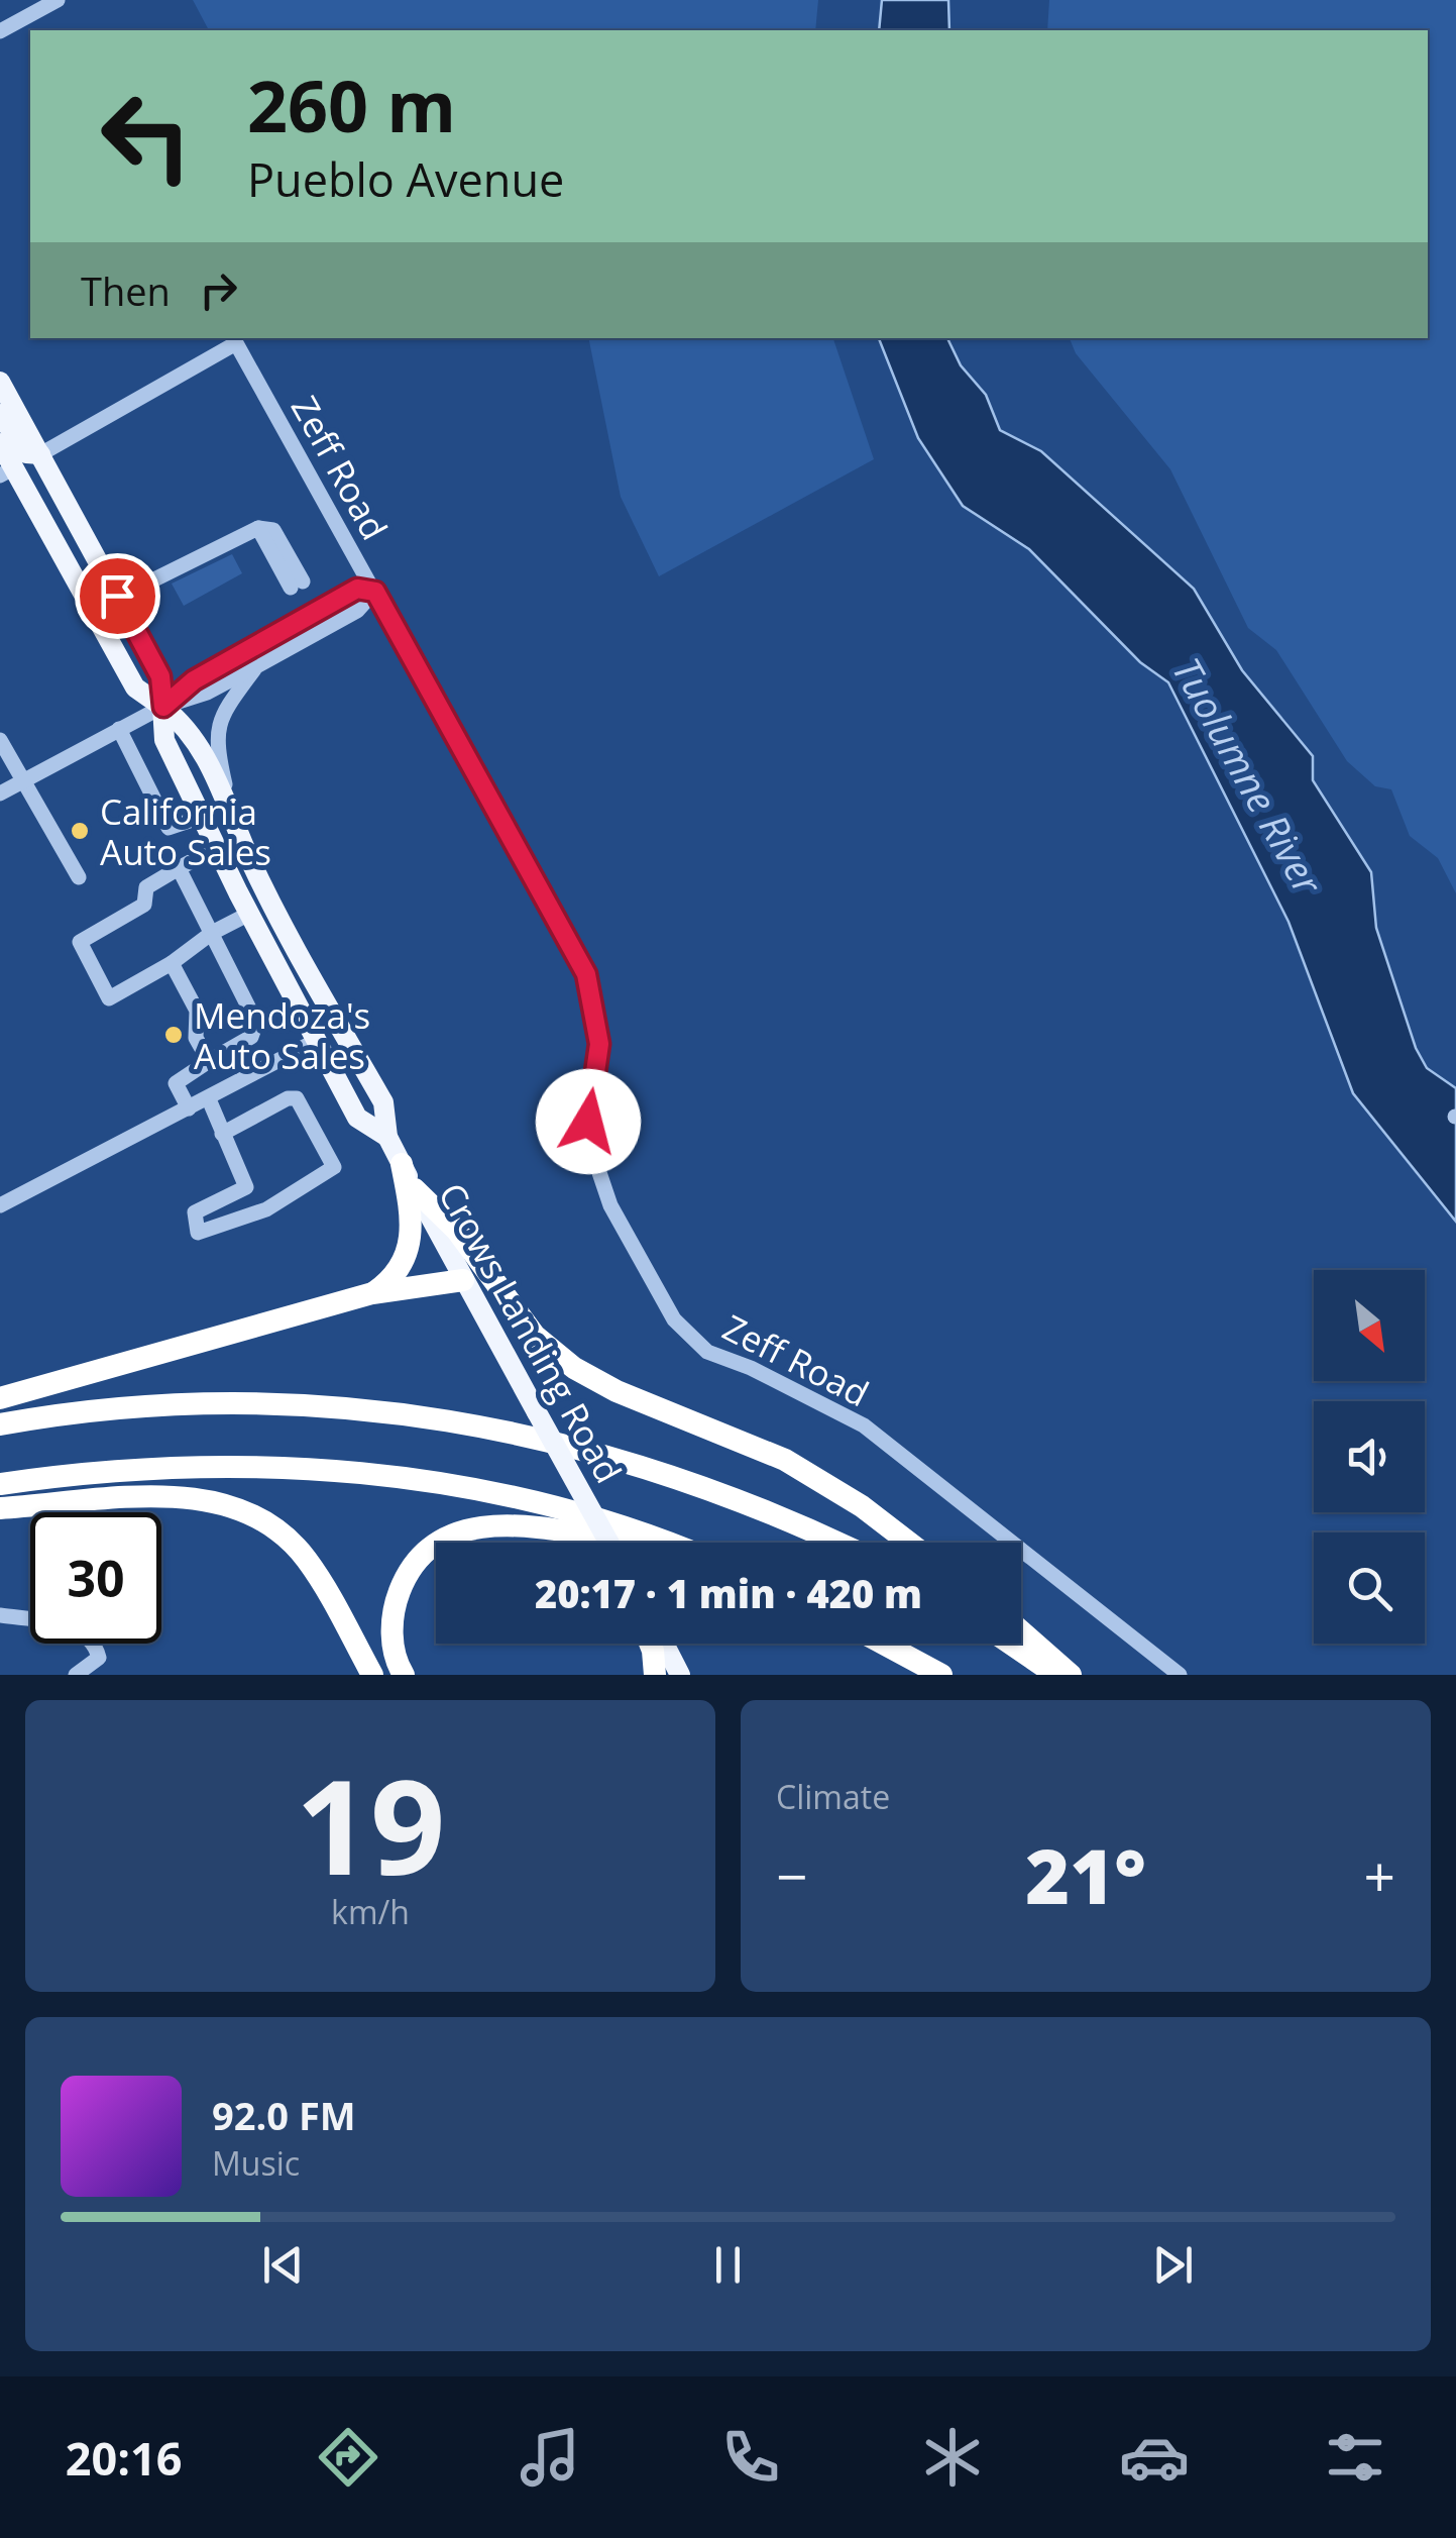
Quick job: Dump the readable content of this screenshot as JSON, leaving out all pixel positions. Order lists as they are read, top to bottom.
{
  "streets": {
    "main road": ["Crows Landing Road"],
    "street": ["Zeff Road"]
  },
  "crossings": [
    ["Zeff Road", "Crows Landing Road"]
  ],
  "water": ["Tuolumne River"],
  "places": ["California Auto Sales", "Mendoza's Auto Sales"],
  "north": "bottom right",
  "page": {
    "turn": ["260 m", "Pueblo Avenue"],
    "then": "Then",
    "limit": "30",
    "trip": "20:17 · 1 min · 420 m",
    "tile": [
      ["19", "km/h"],
      "Climate"
    ],
    "heat": ["−", "21°", "+"],
    "song": ["92.0 FM", "Music"],
    "tabs": "20:16"
  }
}
